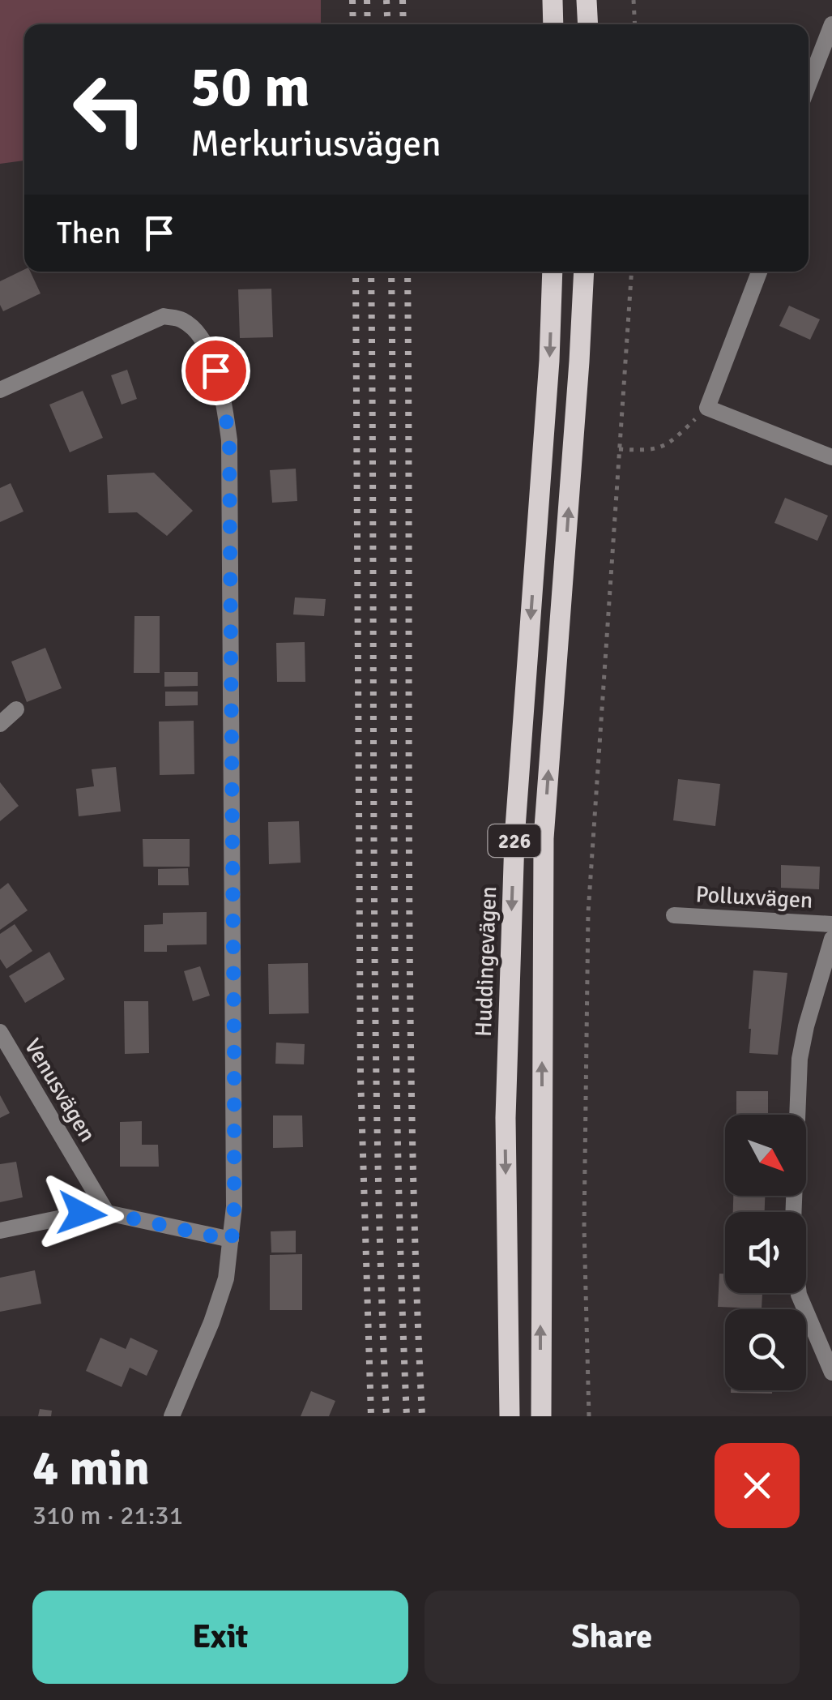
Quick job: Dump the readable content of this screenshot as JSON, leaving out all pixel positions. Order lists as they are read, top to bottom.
{
  "streets": {
    "main road": ["226", "Huddingevägen"],
    "street": ["Polluxvägen", "Venusvägen"]
  },
  "north": "bottom right",
  "page": {
    "turn": ["50 m", "Merkuriusvägen"],
    "then": "Then",
    "heading": ["4 min", "310 m · 21:31"],
    "buttons": ["Exit", "Share"]
  }
}
